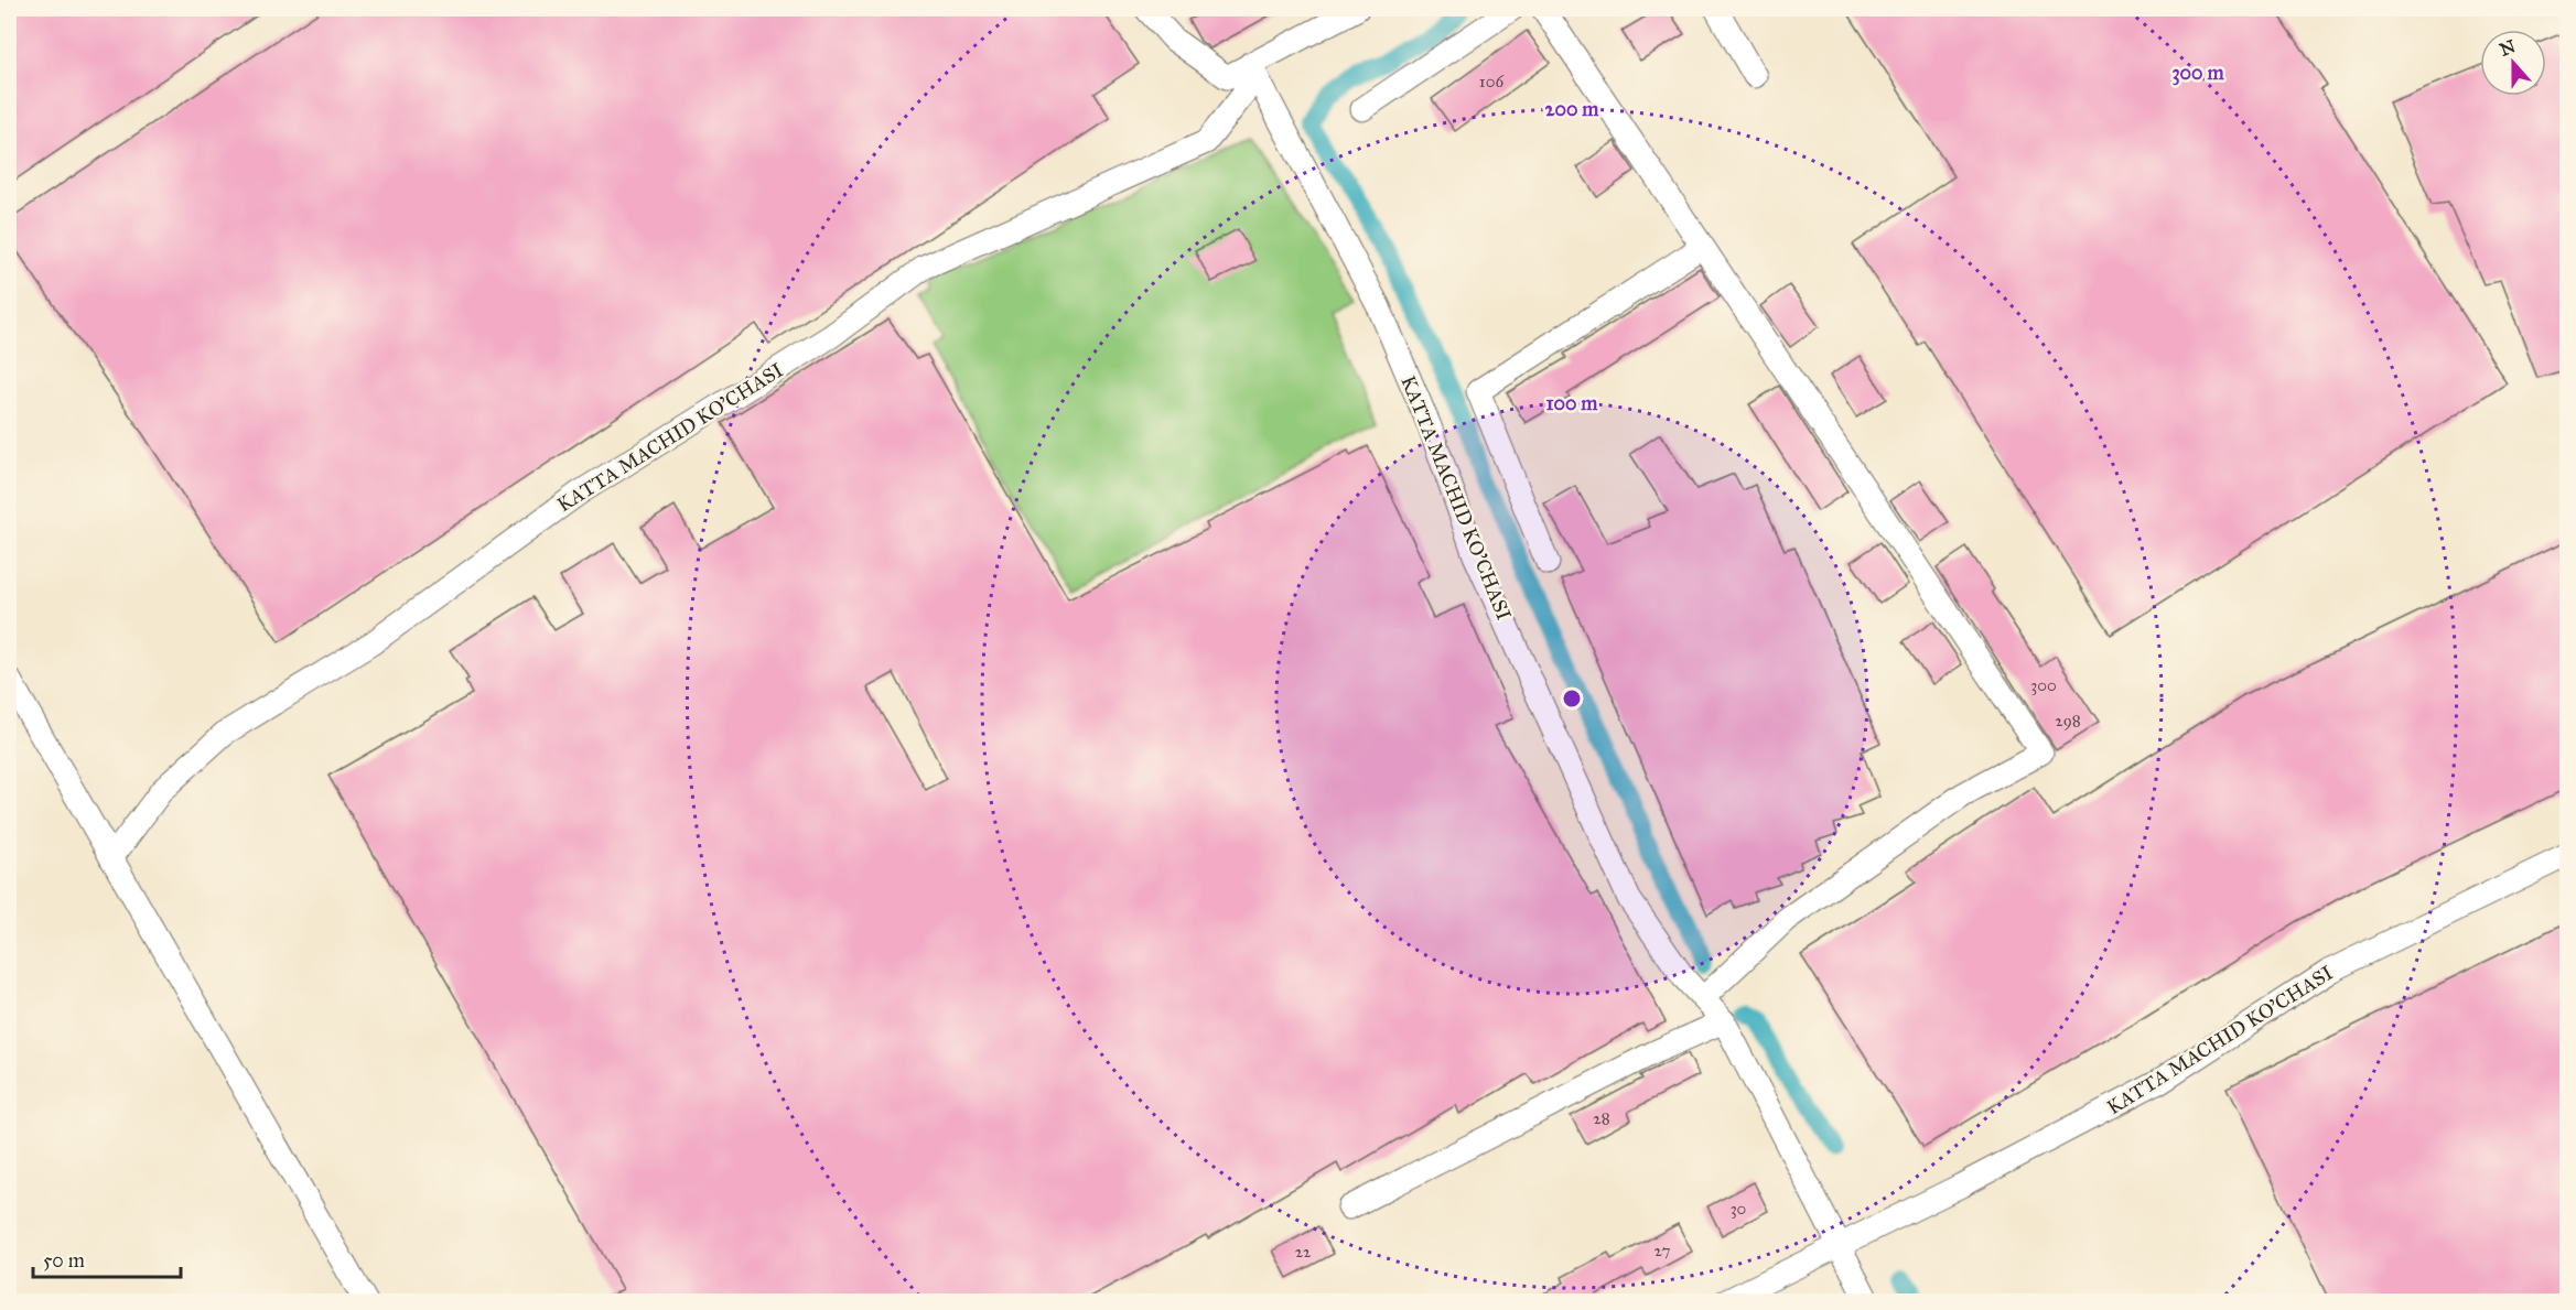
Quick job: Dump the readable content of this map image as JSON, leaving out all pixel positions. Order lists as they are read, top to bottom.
{
  "streets": {
    "street": ["KATTA MACHID KO'CHASI"]
  },
  "house_numbers": [
    "106",
    "300",
    "298",
    "28",
    "30",
    "27",
    "22"
  ],
  "scale_bar": "50 m",
  "north": "top",
  "rings": ["300 m", "200 m", "100 m"]
}
